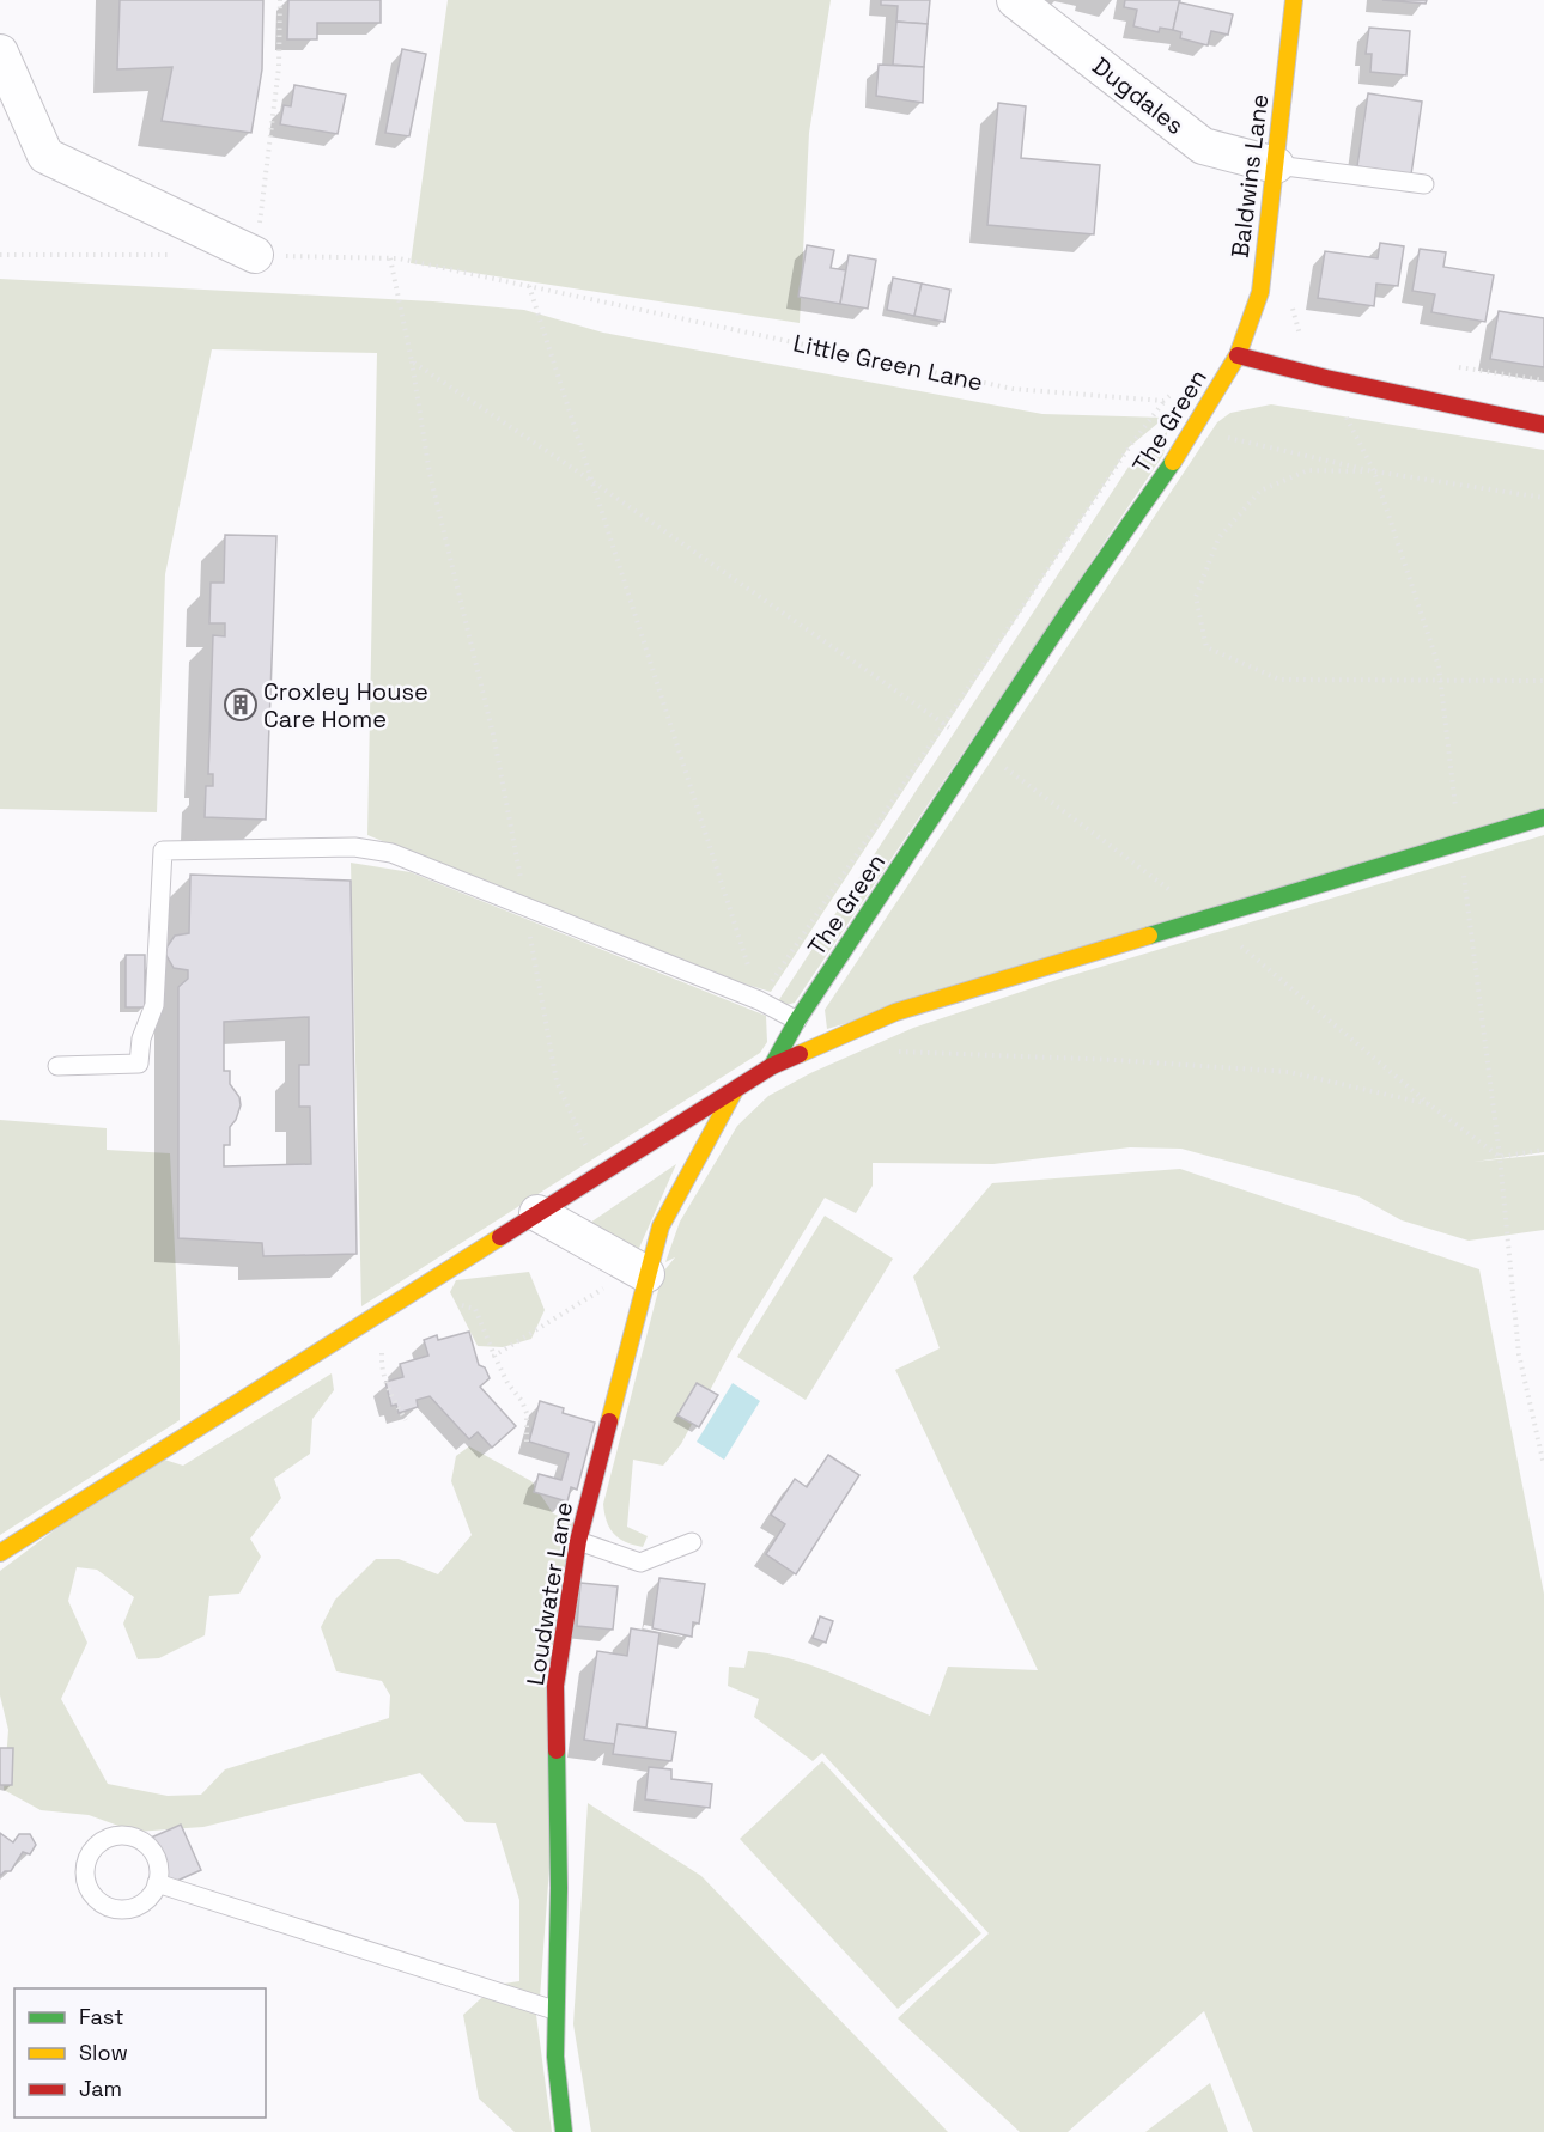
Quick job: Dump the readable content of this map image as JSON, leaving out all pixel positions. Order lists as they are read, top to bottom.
{
  "streets": {
    "street": [
      "Dugdales",
      "Baldwins Lane",
      "The Green",
      "Loudwater Lane"
    ],
    "path": ["Little Green Lane"]
  },
  "crossings": [
    ["Dugdales", "Baldwins Lane"],
    ["Baldwins Lane", "The Green"]
  ],
  "places": {
    "building": ["Croxley House Care Home"]
  },
  "legend": ["Fast", "Slow", "Jam"]
}
